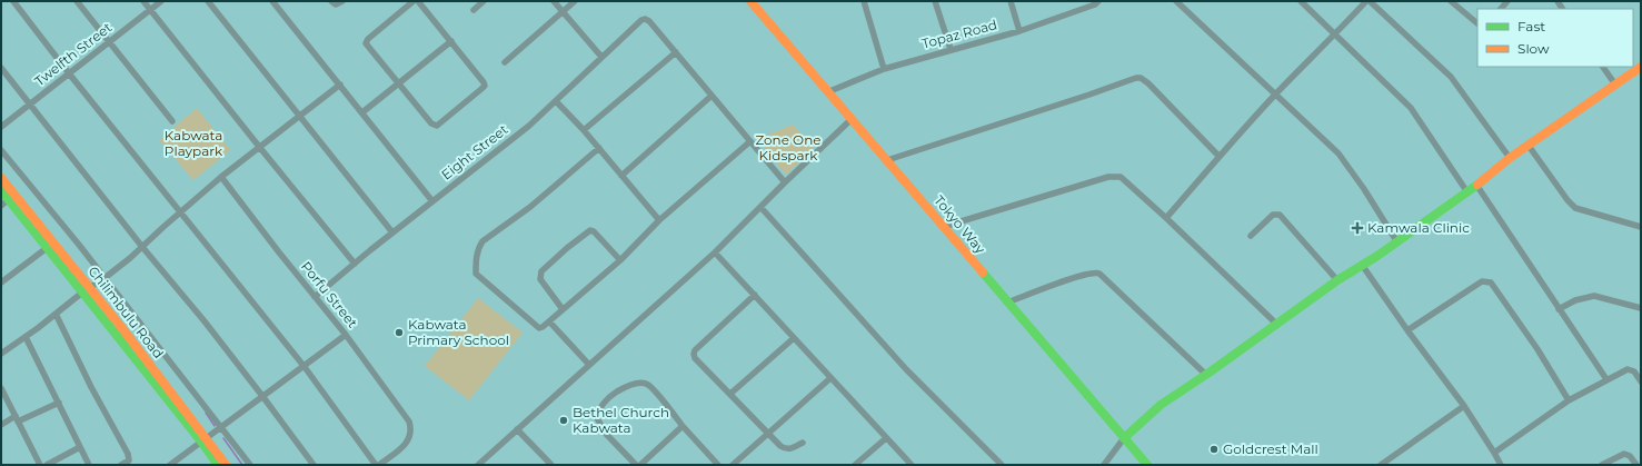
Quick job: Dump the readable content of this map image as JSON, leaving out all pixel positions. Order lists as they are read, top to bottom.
{
  "streets": {
    "main road": ["Tokyo Way", "Chilimbulu Road"],
    "street": [
      "Topaz Road",
      "Twelfth Street",
      "Eight Street",
      "Porfu Street"
    ]
  },
  "crossings": [
    ["Topaz Road", "Tokyo Way"],
    ["Eight Street", "Porfu Street"]
  ],
  "parks": ["Kabwata Playpark", "Zone One Kidspark"],
  "places": {
    "health": ["Kamwala Clinic"],
    "other": ["Kabwata Primary School", "Bethel Church Kabwata", "Goldcrest Mall"]
  },
  "legend": ["Fast", "Slow"]
}
